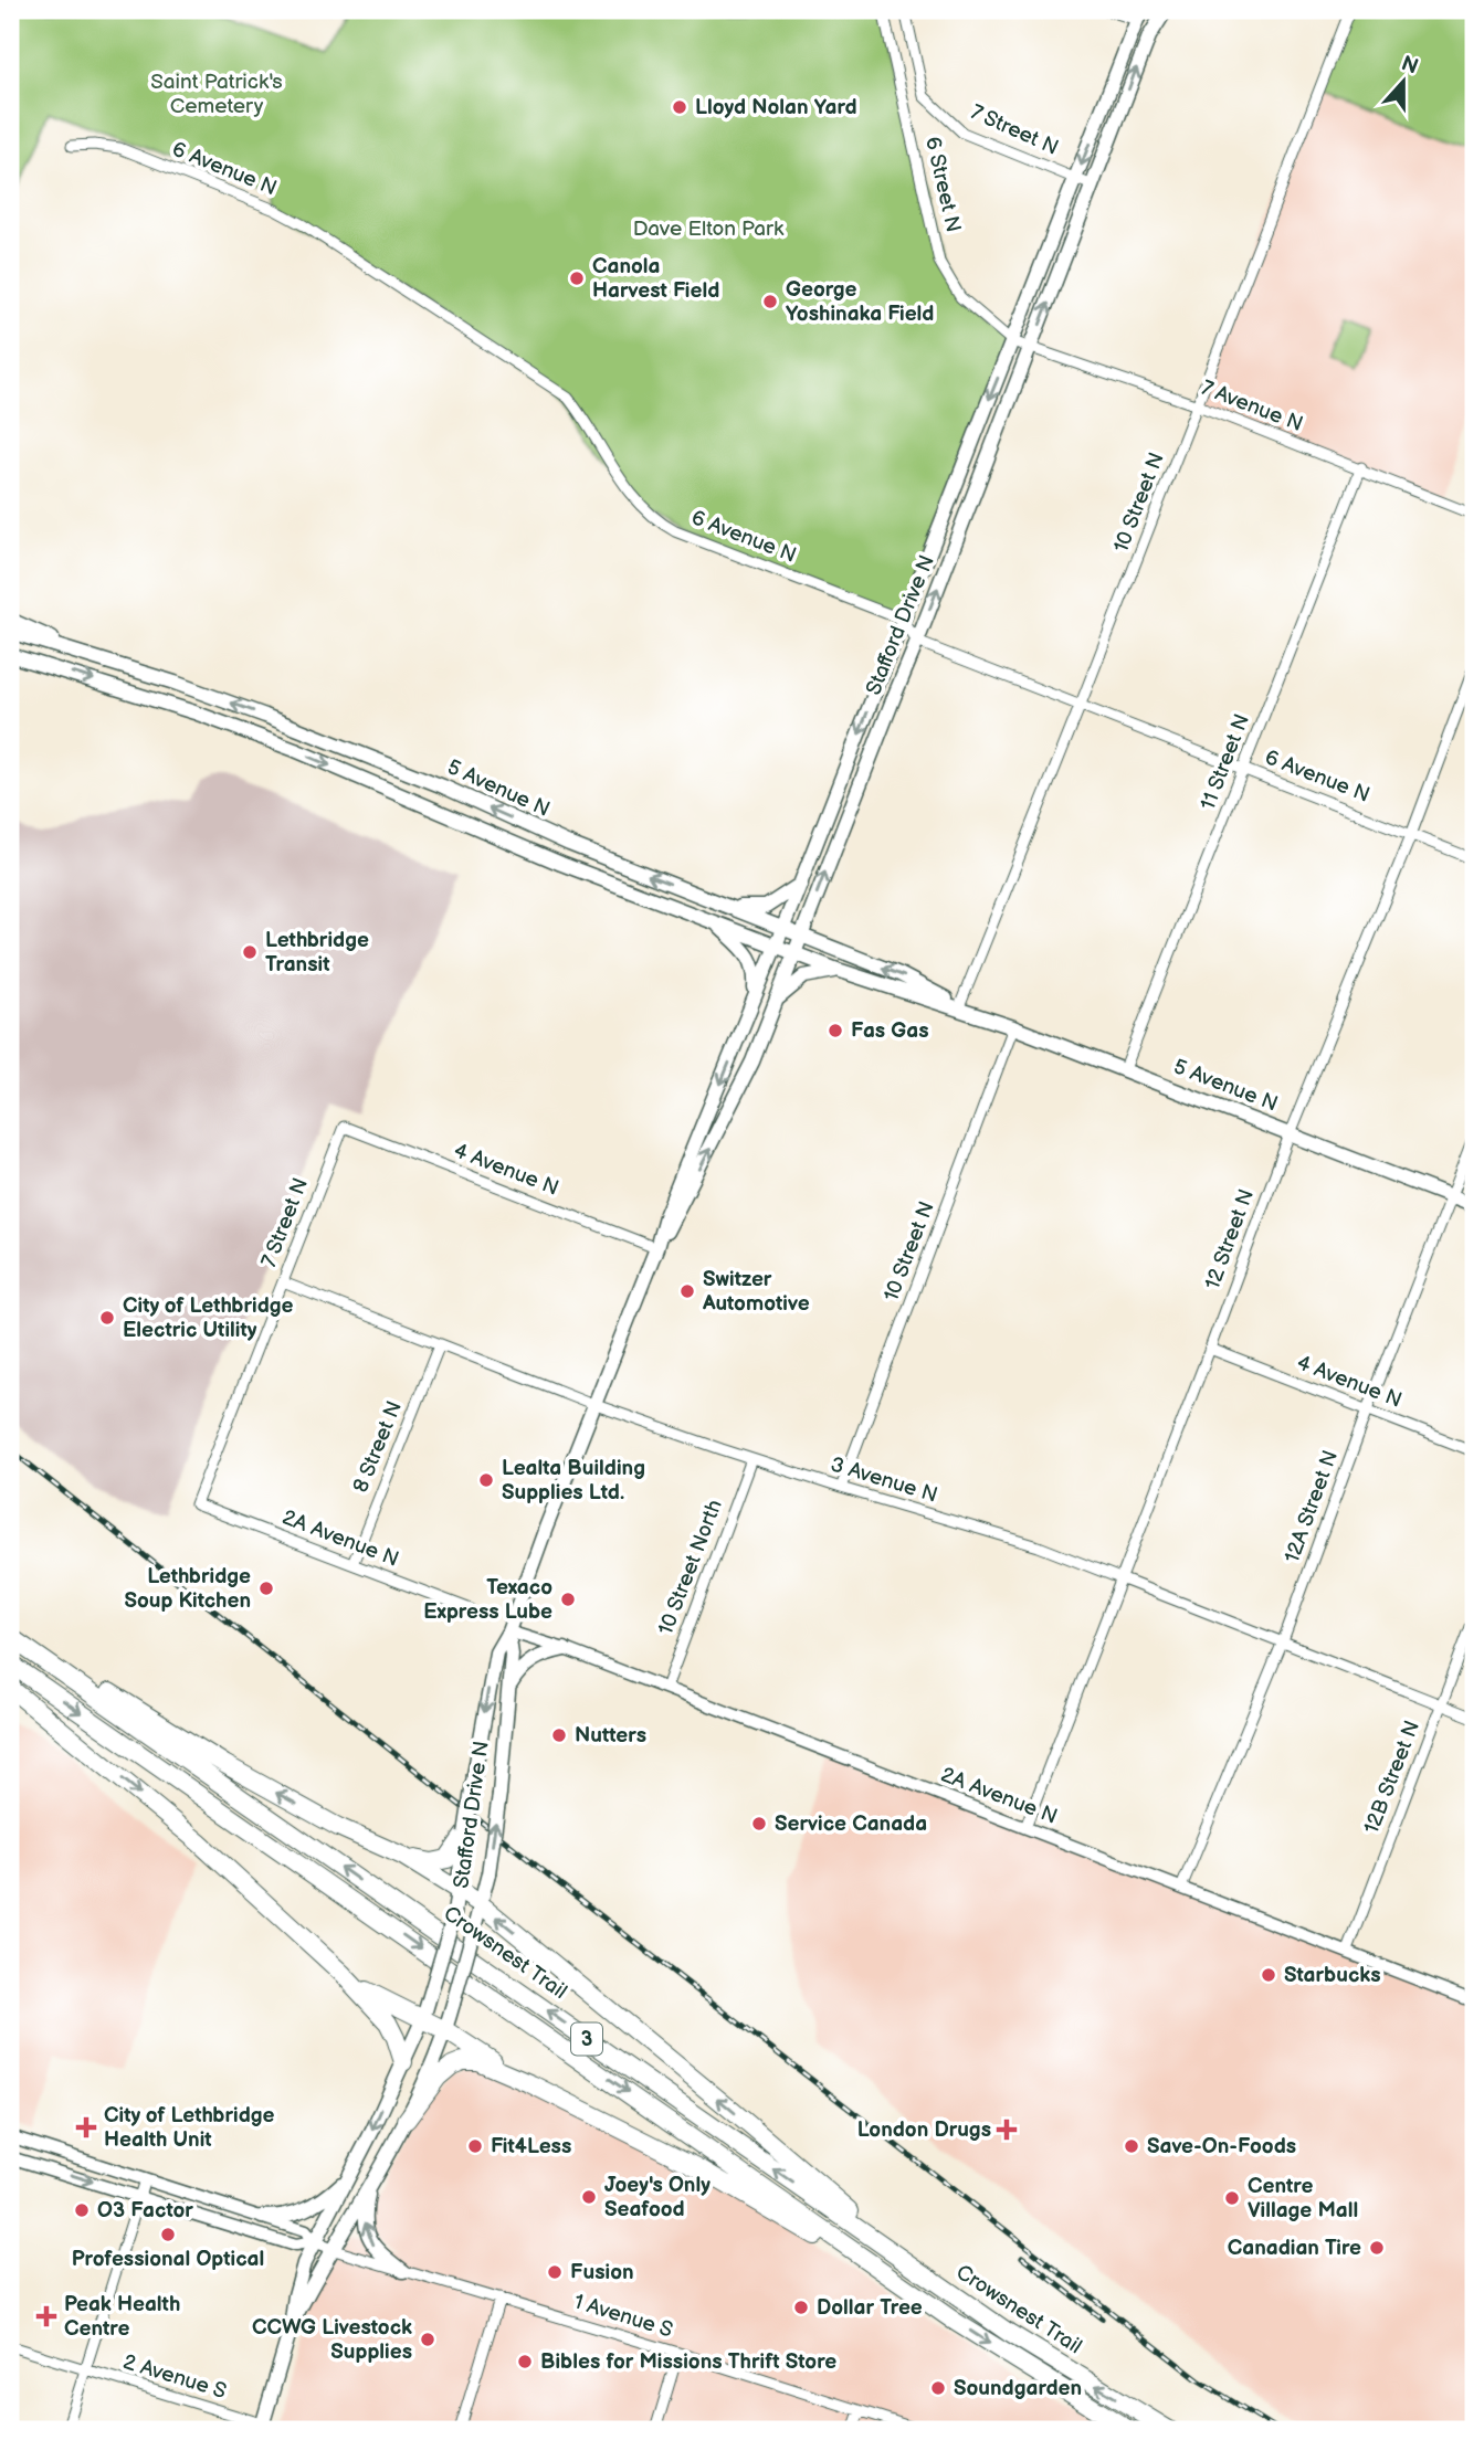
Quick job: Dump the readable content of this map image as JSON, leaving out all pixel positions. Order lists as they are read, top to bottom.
{
  "streets": {
    "highway": ["Crowsnest Trail", "3"],
    "main road": ["Stafford Drive N", "5 Avenue N"],
    "street": [
      "7 Street N",
      "6 Avenue N",
      "6 Street N",
      "7 Avenue N",
      "10 Street N",
      "11 Street N",
      "4 Avenue N",
      "12 Street N",
      "8 Street N",
      "3 Avenue N",
      "12A Street N",
      "2A Avenue N",
      "10 Street North",
      "12B Street N",
      "1 Avenue S",
      "2 Avenue S"
    ]
  },
  "crossings": [
    ["7 Street N", "Stafford Drive N"],
    ["7 Street N", "4 Avenue N"],
    ["7 Street N", "3 Avenue N"],
    ["7 Street N", "2A Avenue N"],
    ["6 Avenue N", "10 Street N"],
    ["6 Avenue N", "Stafford Drive N"],
    ["6 Avenue N", "11 Street N"],
    ["6 Avenue N", "12 Street N"],
    ["6 Street N", "7 Avenue N"],
    ["6 Street N", "Stafford Drive N"],
    ["7 Avenue N", "10 Street N"],
    ["7 Avenue N", "Stafford Drive N"],
    ["7 Avenue N", "11 Street N"],
    ["10 Street N", "5 Avenue N"],
    ["10 Street N", "3 Avenue N"],
    ["Stafford Drive N", "5 Avenue N"],
    ["Stafford Drive N", "4 Avenue N"],
    ["Stafford Drive N", "3 Avenue N"],
    ["Stafford Drive N", "2A Avenue N"],
    ["Stafford Drive N", "1 Avenue S"],
    ["11 Street N", "5 Avenue N"],
    ["5 Avenue N", "12 Street N"],
    ["5 Avenue N", "12A Street N"],
    ["4 Avenue N", "12 Street N"],
    ["4 Avenue N", "12A Street N"],
    ["12 Street N", "3 Avenue N"],
    ["12 Street N", "2A Avenue N"],
    ["8 Street N", "3 Avenue N"],
    ["8 Street N", "2A Avenue N"],
    ["3 Avenue N", "12A Street N"],
    ["3 Avenue N", "10 Street North"],
    ["3 Avenue N", "12B Street N"],
    ["12A Street N", "2A Avenue N"],
    ["2A Avenue N", "10 Street North"],
    ["2A Avenue N", "12B Street N"]
  ],
  "parks": ["Saint Patrick's Cemetery", "Dave Elton Park"],
  "places": {
    "other": [
      "Lloyd Nolan Yard",
      "Canola Harvest Field",
      "George Yoshinaka Field",
      "Lethbridge Transit",
      "Fas Gas",
      "Switzer Automotive",
      "City of Lethbridge Electric Utility",
      "Lealta Building Supplies Ltd.",
      "Lethbridge Soup Kitchen",
      "Texaco Express Lube",
      "Nutters",
      "Service Canada",
      "Starbucks",
      "Fit4Less",
      "Save-On-Foods",
      "Joey's Only Seafood",
      "Centre Village Mall",
      "O3 Factor",
      "Professional Optical",
      "Canadian Tire",
      "Fusion",
      "Dollar Tree",
      "CCWG Livestock Supplies",
      "Bibles for Missions Thrift Store",
      "Soundgarden"
    ],
    "health": ["City of Lethbridge Health Unit", "London Drugs", "Peak Health Centre"]
  },
  "north": "top"
}
